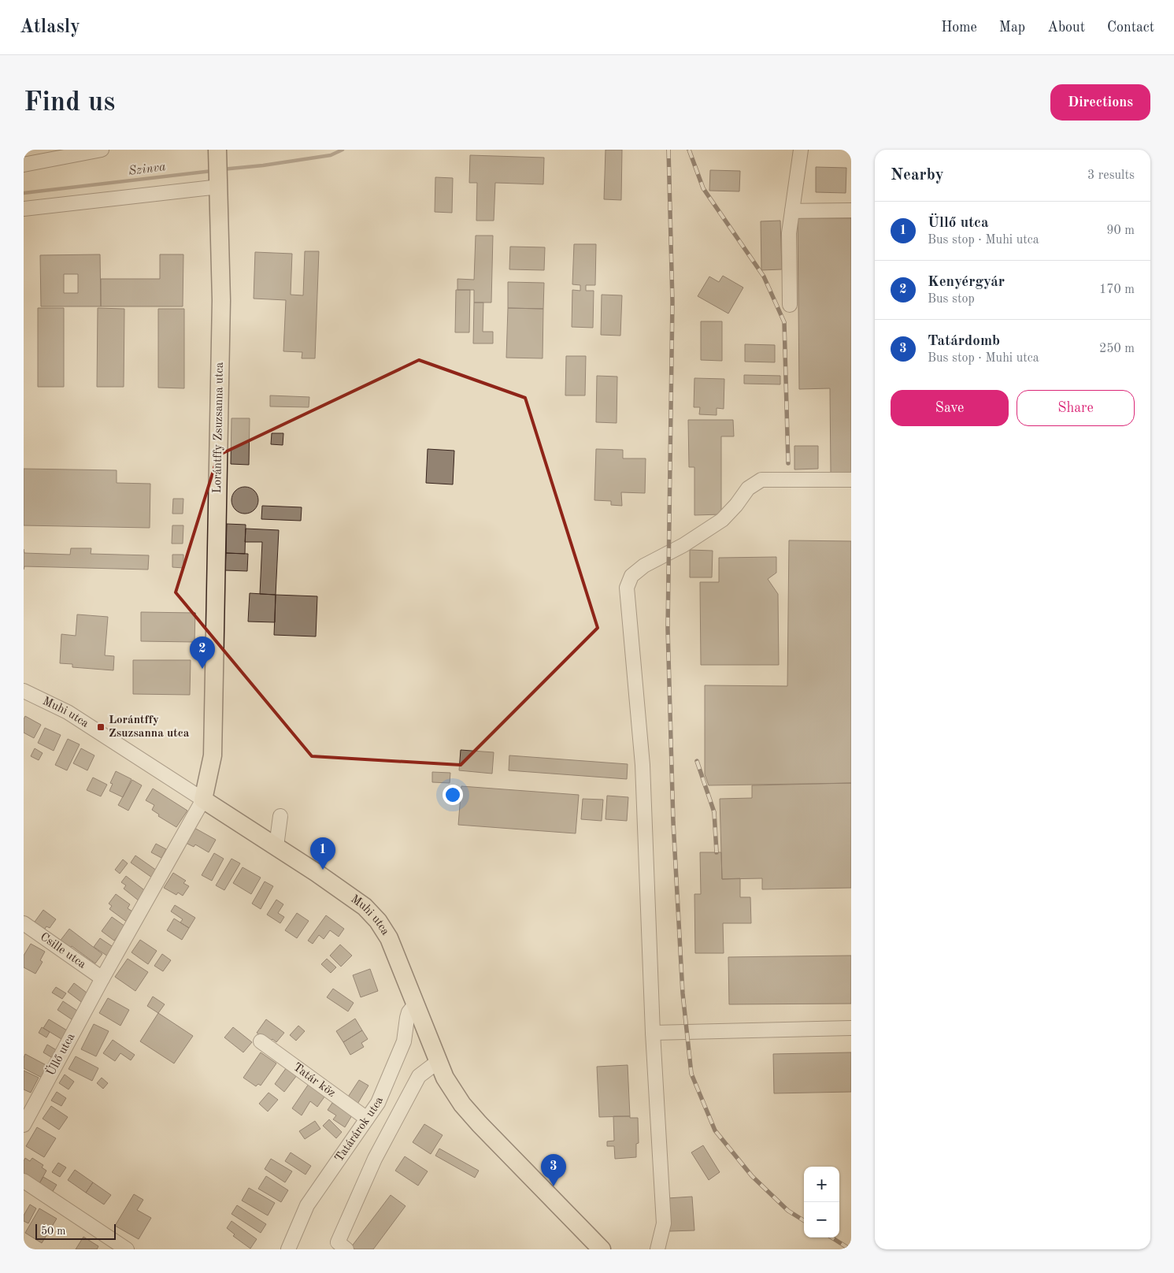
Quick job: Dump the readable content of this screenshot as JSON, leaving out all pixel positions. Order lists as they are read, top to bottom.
{
  "streets": {
    "main road": ["Lorántffy Zsuzsanna utca", "Muhi utca"],
    "street": [
      "Csille utca",
      "Üllő utca",
      "Tatár köz",
      "Tatárárok utca"
    ]
  },
  "crossings": [
    ["Lorántffy Zsuzsanna utca", "Muhi utca"],
    ["Lorántffy Zsuzsanna utca", "Üllő utca"],
    ["Muhi utca", "Üllő utca"],
    ["Muhi utca", "Tatárárok utca"],
    ["Csille utca", "Üllő utca"],
    ["Tatár köz", "Tatárárok utca"]
  ],
  "water": ["Szinva"],
  "places": {
    "transit": ["Lorántffy Zsuzsanna utca"]
  },
  "scale_bar": "50 m",
  "page": {
    "header": "Atlasly",
    "nav": [
      "Home",
      "Map",
      "About",
      "Contact"
    ],
    "buttons": [
      "Directions",
      ["Save", "Share"]
    ],
    "title": "Find us",
    "heading": ["Nearby", "3 results"],
    "list": [
      {
        "mark": "1",
        "name": "Üllő utca",
        "note": "Bus stop · Muhi utca",
        "value": "90 m"
      },
      {
        "mark": "2",
        "name": "Kenyérgyár",
        "note": "Bus stop",
        "value": "170 m"
      },
      {
        "mark": "3",
        "name": "Tatárdomb",
        "note": "Bus stop · Muhi utca",
        "value": "250 m"
      }
    ],
    "pins": ["2", "1", "3"],
    "map_buttons": ["+", "−"],
    "scale": "50 m"
  }
}
